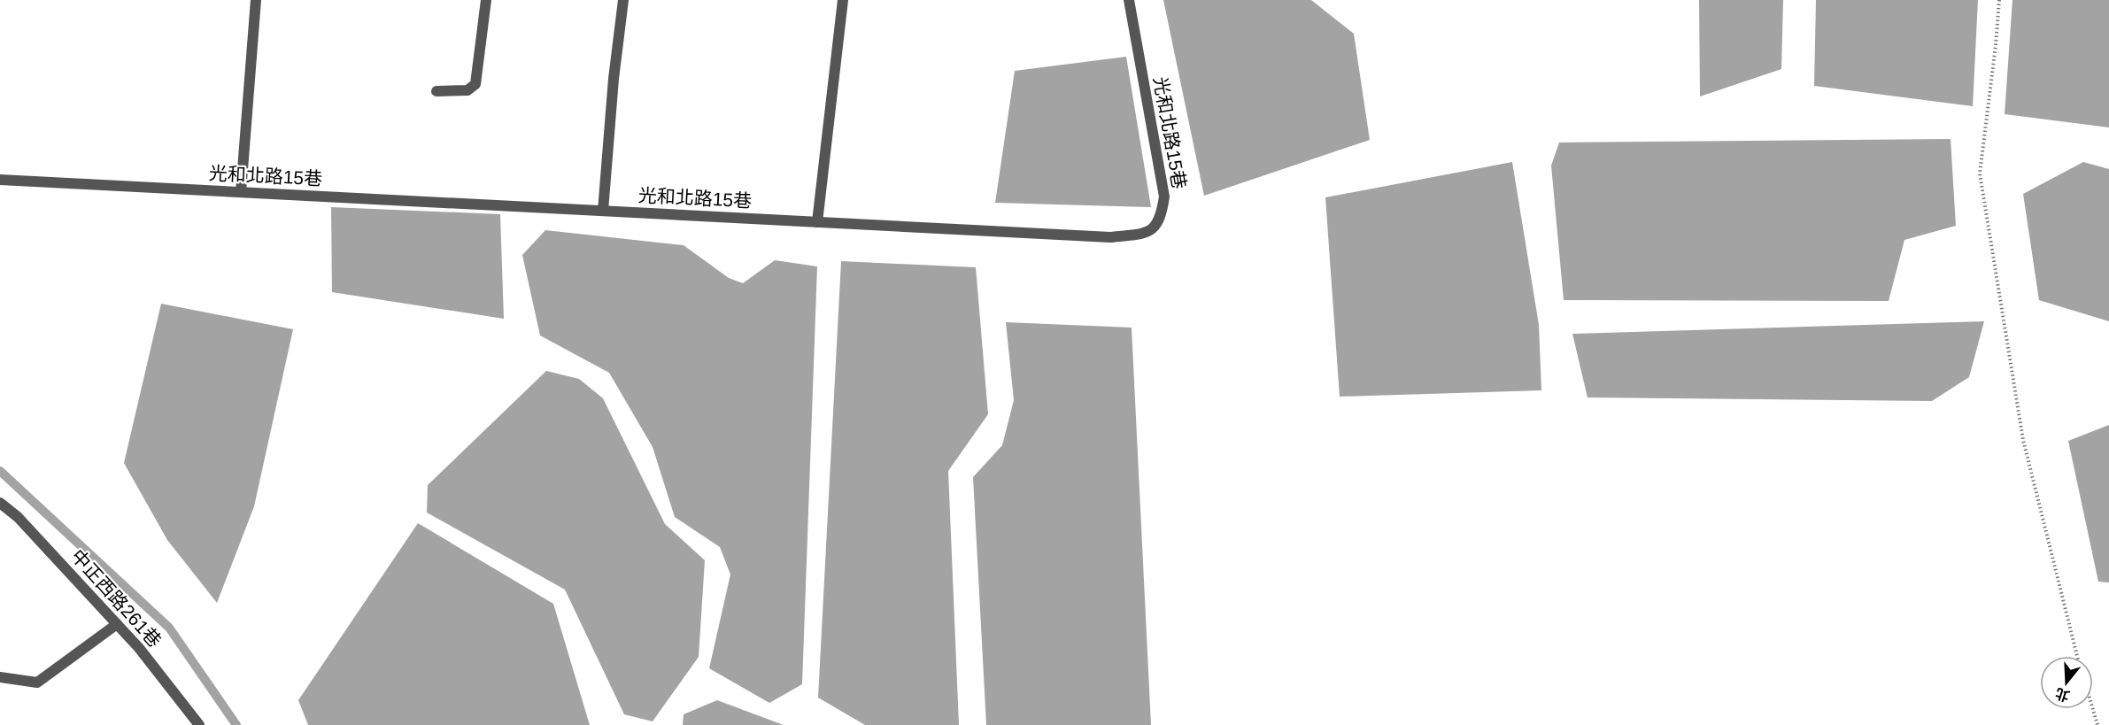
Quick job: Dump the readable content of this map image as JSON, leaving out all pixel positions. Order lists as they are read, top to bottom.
{
  "streets": {
    "street": ["光和北路15巷", "中正西路261巷"]
  },
  "north": "bottom"
}
